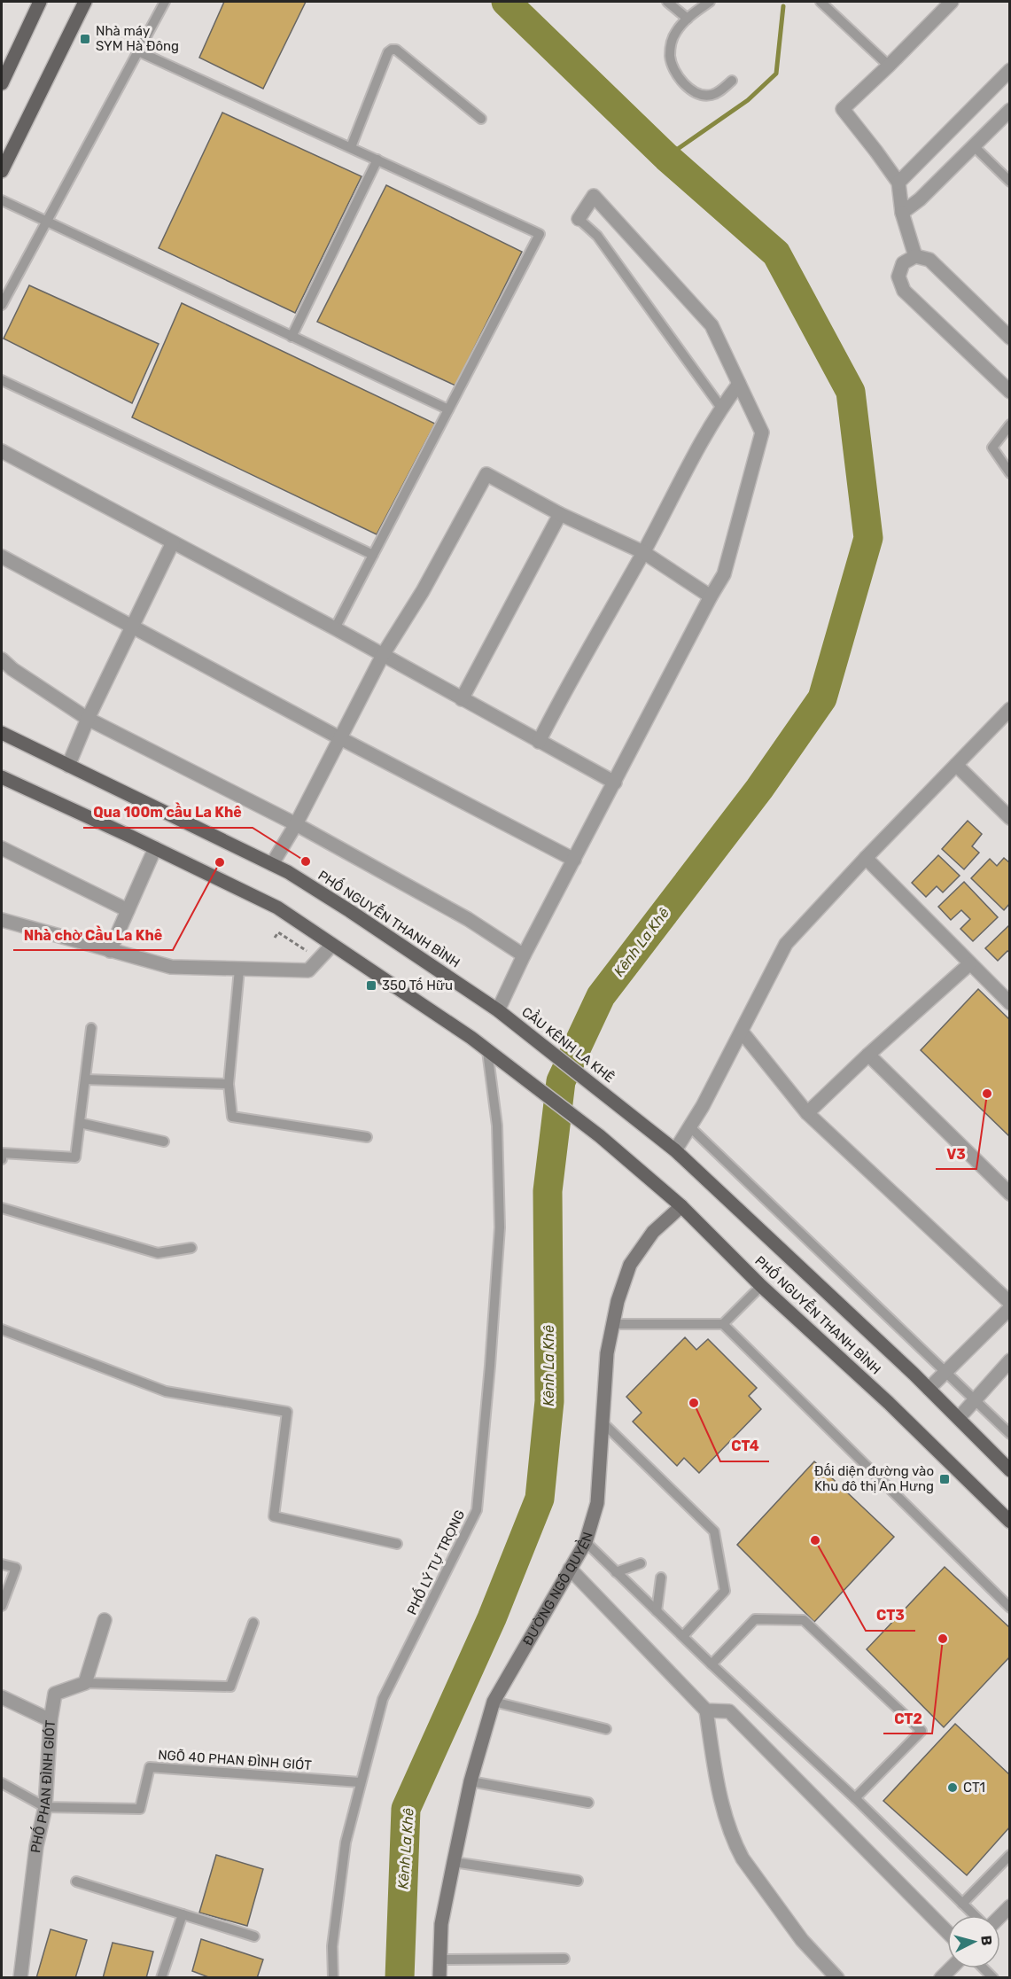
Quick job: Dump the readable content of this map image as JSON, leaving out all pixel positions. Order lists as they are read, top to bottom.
{
  "streets": {
    "main road": ["PHỐ NGUYỄN THANH BÌNH", "CẦU KÊNH LA KHÊ"],
    "street": ["ĐƯỜNG NGÔ QUYỀN", "PHỐ PHAN ĐÌNH GIÓT"],
    "lane": ["PHỐ LÝ TỰ TRỌNG", "NGÕ 40 PHAN ĐÌNH GIÓT"]
  },
  "crossings": [
    ["PHỐ NGUYỄN THANH BÌNH", "CẦU KÊNH LA KHÊ"],
    ["PHỐ NGUYỄN THANH BÌNH", "PHỐ LÝ TỰ TRỌNG"],
    ["PHỐ NGUYỄN THANH BÌNH", "ĐƯỜNG NGÔ QUYỀN"],
    ["PHỐ LÝ TỰ TRỌNG", "NGÕ 40 PHAN ĐÌNH GIÓT"],
    ["NGÕ 40 PHAN ĐÌNH GIÓT", "PHỐ PHAN ĐÌNH GIÓT"]
  ],
  "water": ["Kênh La Khê"],
  "places": {
    "transit": ["Nhà máy SYM Hà Đông", "350 Tố Hữu", "Đối diện đường vào Khu đô thị An Hưng"],
    "other": [
      "Qua 100m cầu La Khê",
      "Nhà chờ Cầu La Khê",
      "V3",
      "CT4",
      "CT3",
      "CT2",
      "CT1"
    ]
  },
  "north": "right"
}
